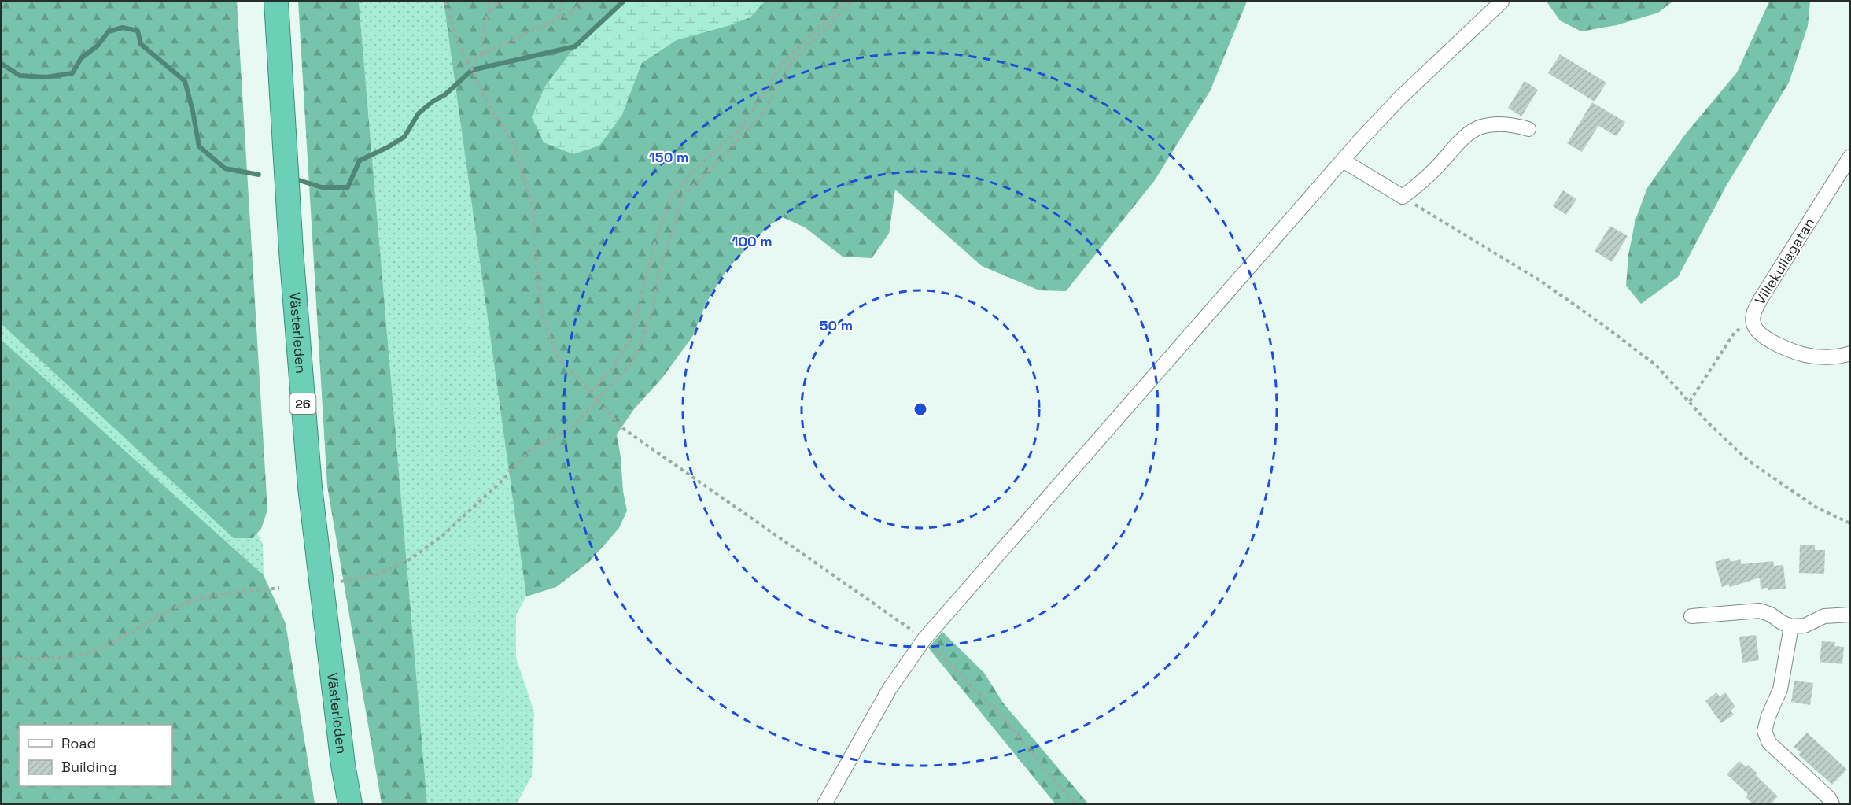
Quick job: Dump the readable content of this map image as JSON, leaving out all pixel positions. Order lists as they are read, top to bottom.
{
  "streets": {
    "highway": ["Västerleden", "26"],
    "street": ["Villekullagatan"]
  },
  "legend": ["Road", "Building"],
  "rings": ["150 m", "100 m", "50 m"]
}
